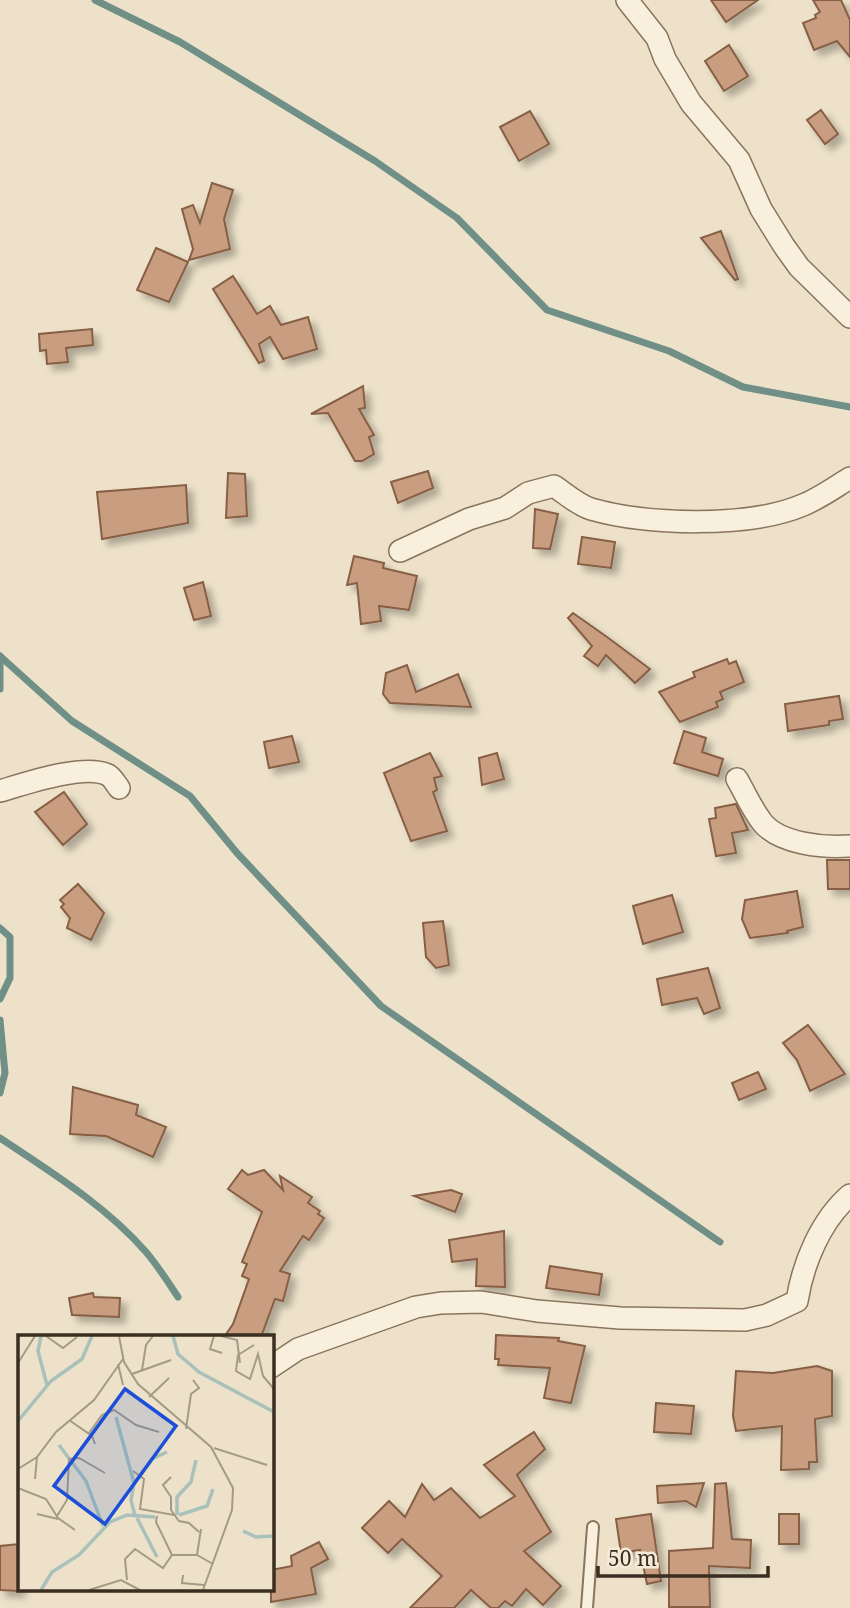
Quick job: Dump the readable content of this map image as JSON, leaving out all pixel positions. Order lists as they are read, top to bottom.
{
  "scale_bar": "50 m"
}
